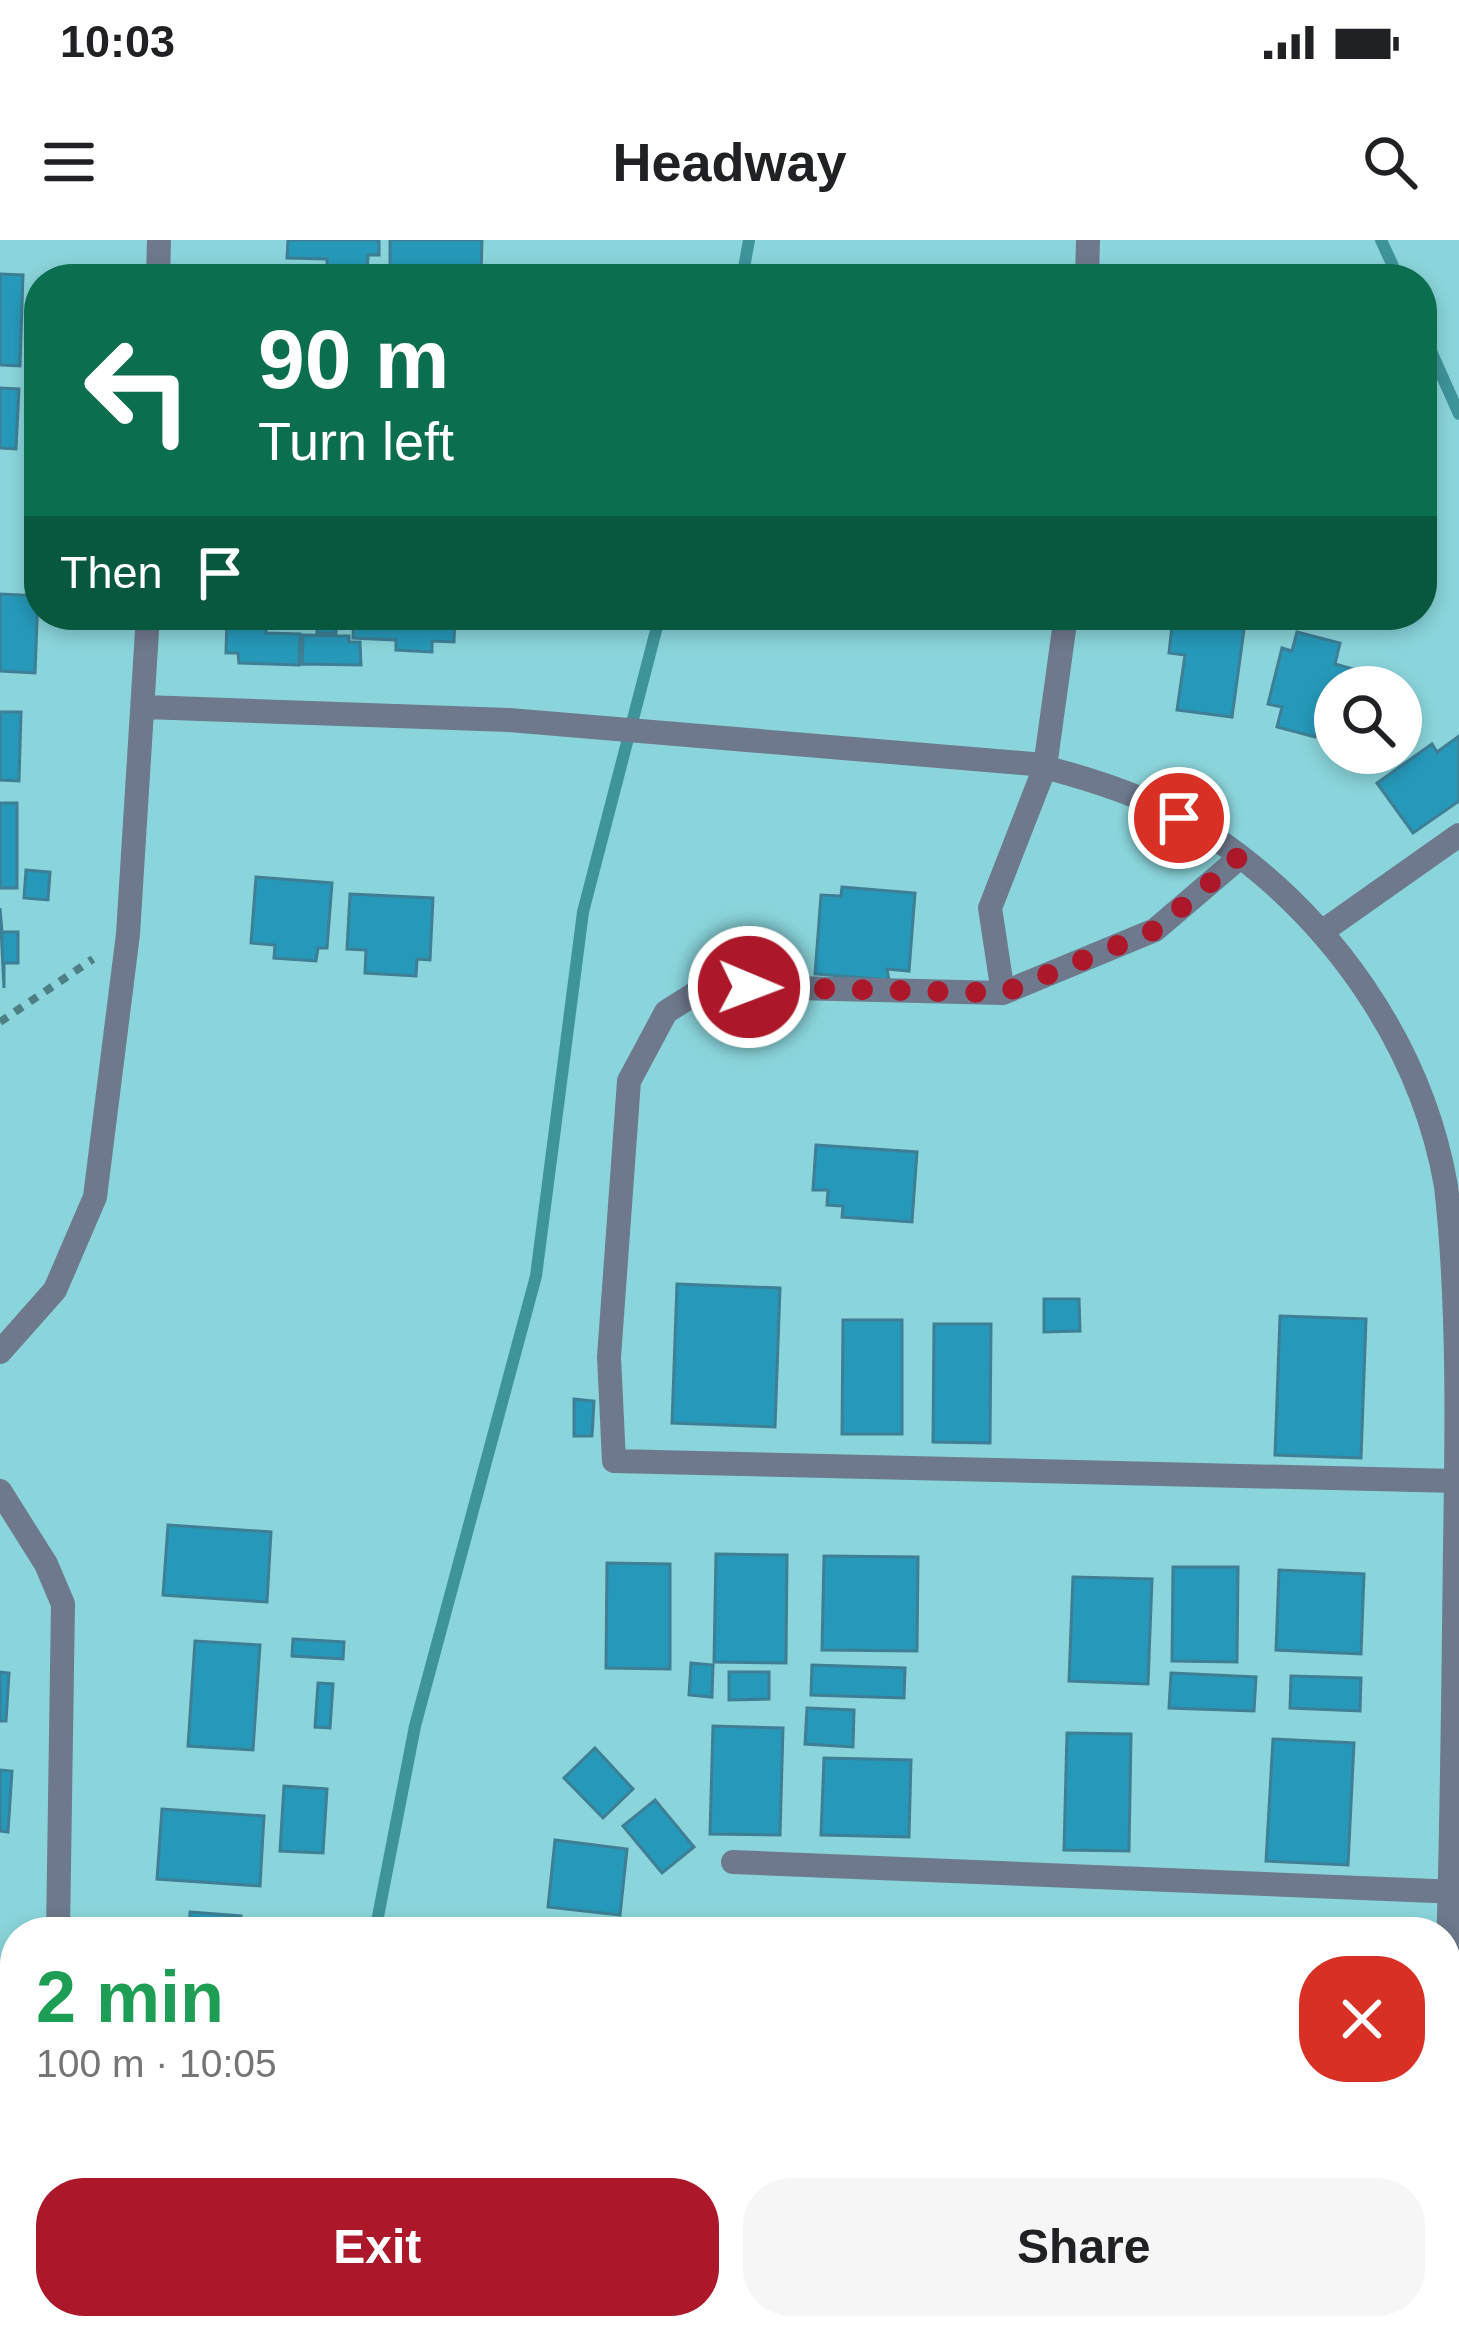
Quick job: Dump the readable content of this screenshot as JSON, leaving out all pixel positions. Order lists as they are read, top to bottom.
{
  "page": {
    "status": "10:03",
    "header": "Headway",
    "turn": ["90 m", "Turn left"],
    "then": "Then",
    "heading": ["2 min", "100 m · 10:05"],
    "buttons": ["Exit", "Share"]
  }
}
